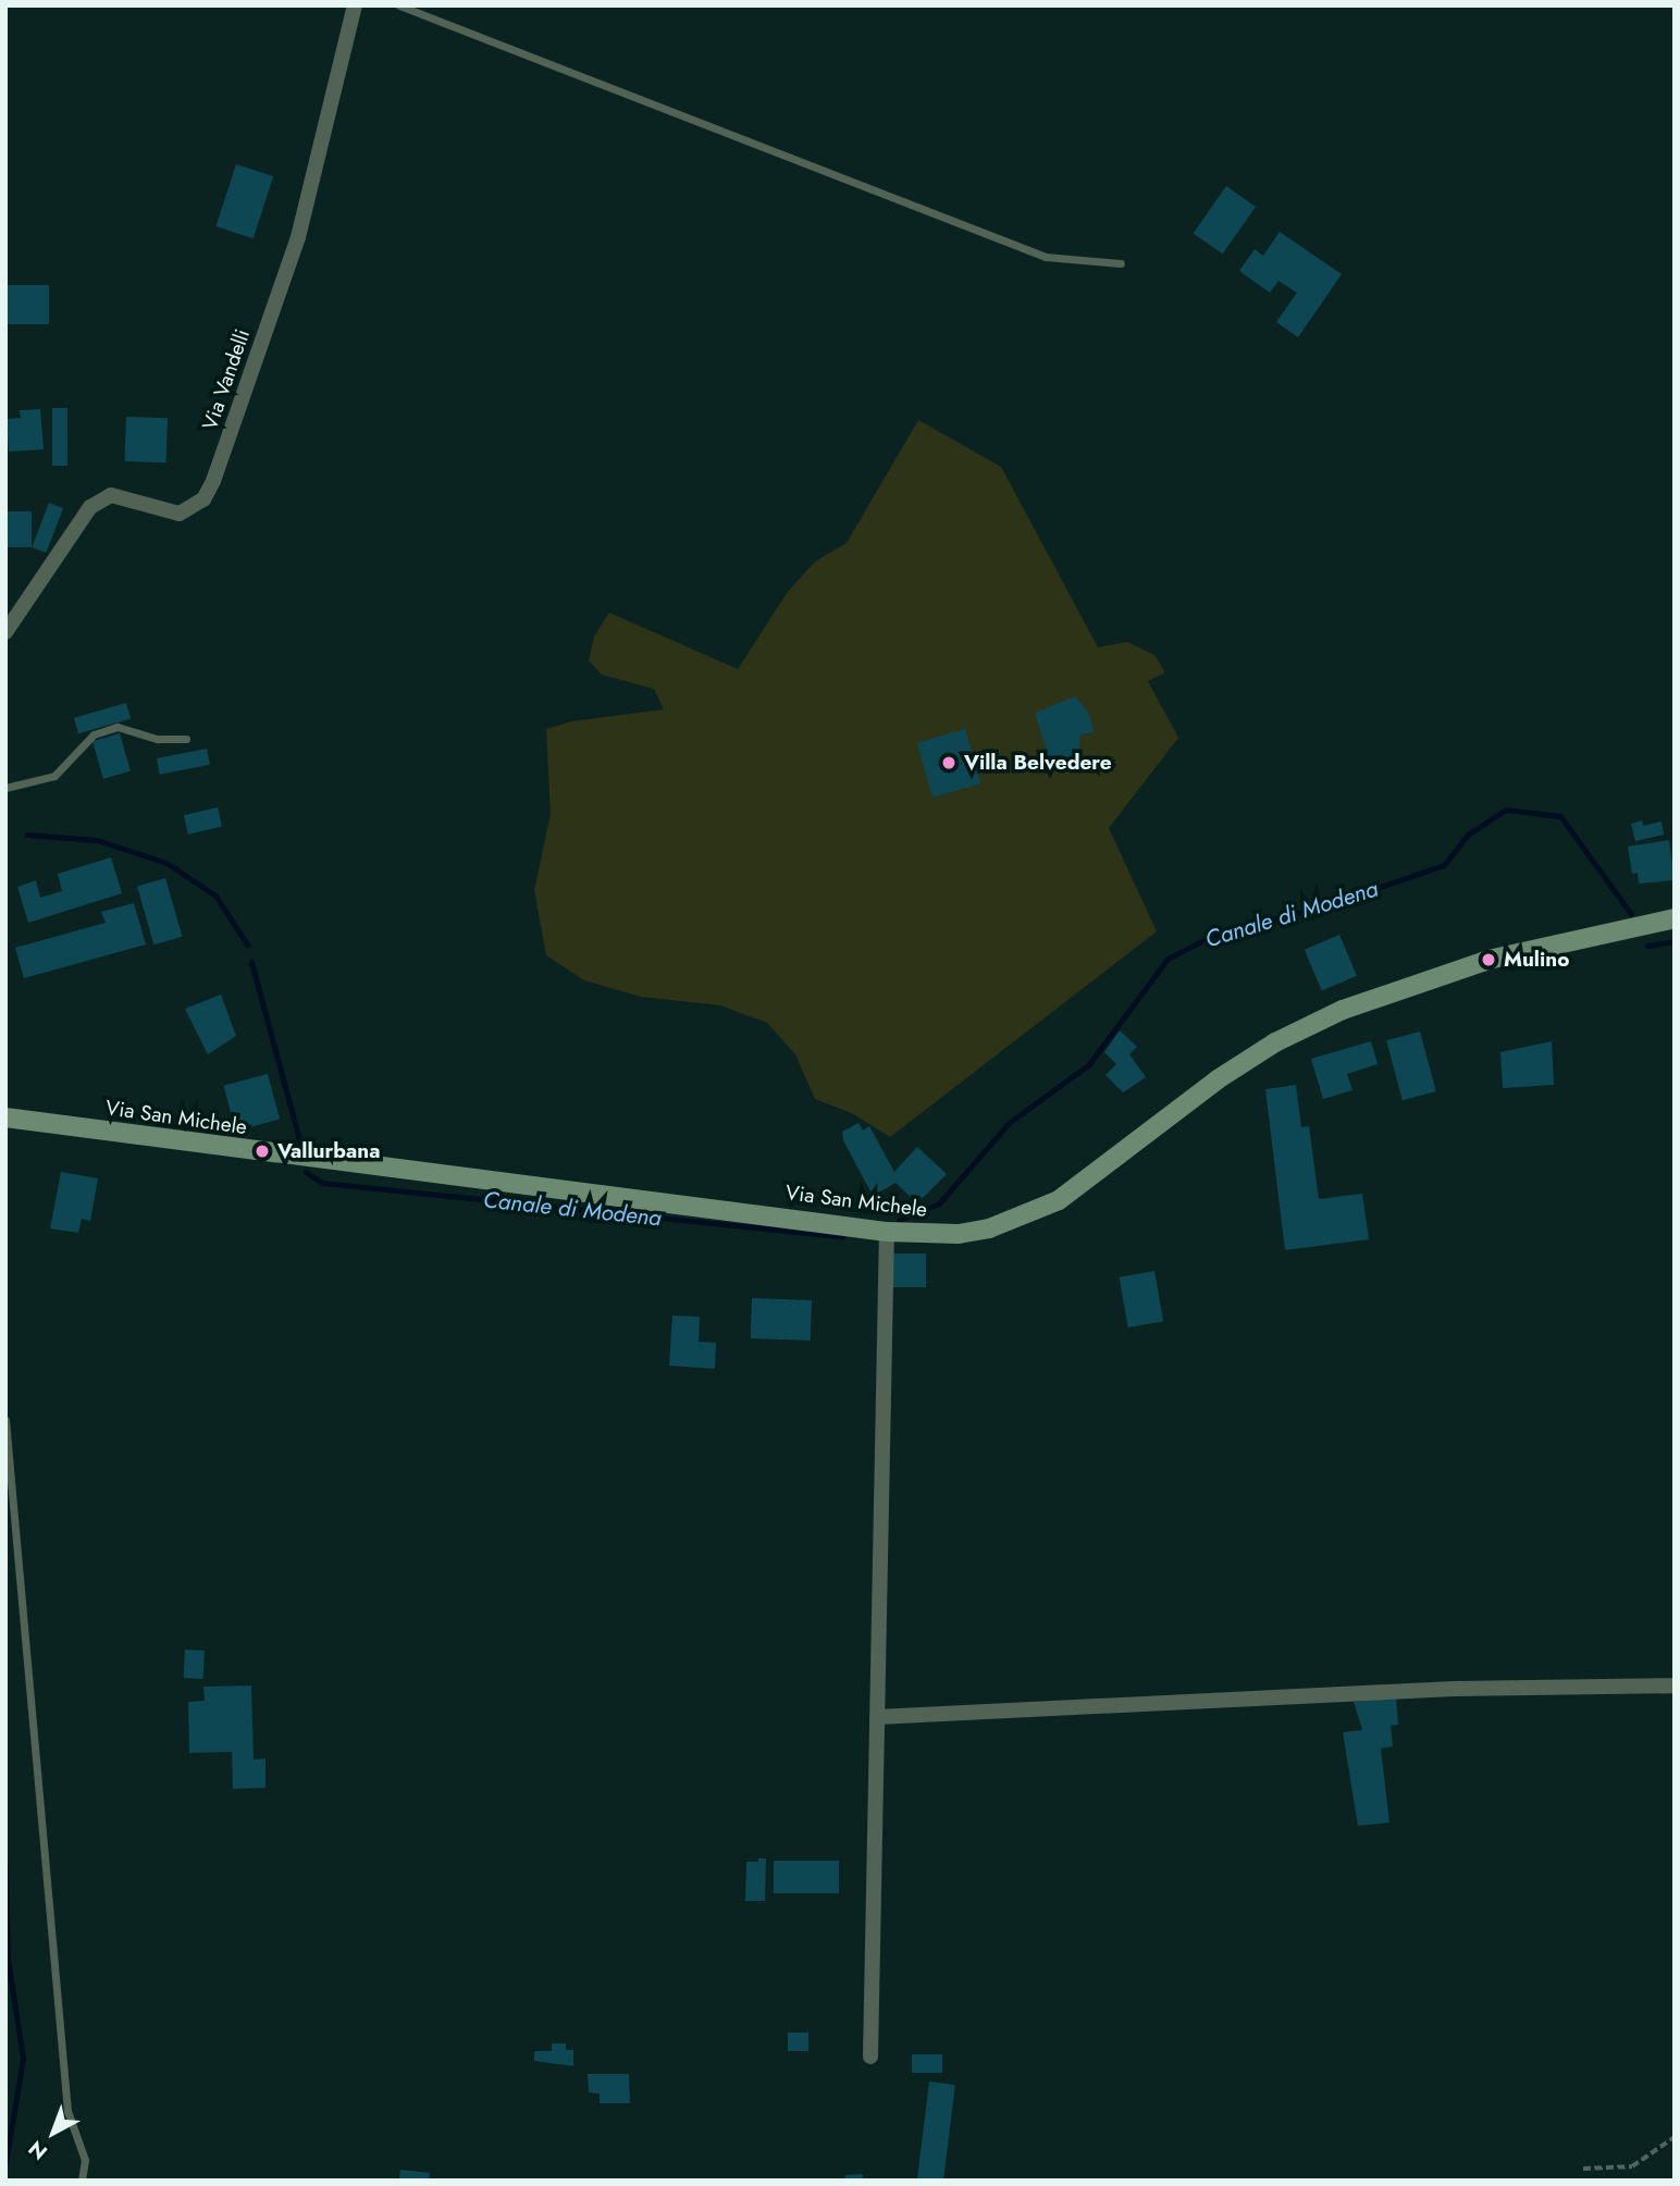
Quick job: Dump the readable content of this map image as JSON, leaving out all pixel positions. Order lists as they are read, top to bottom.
{
  "streets": {
    "main road": ["Via San Michele"],
    "street": ["Via Vandelli"]
  },
  "water": ["Canale di Modena"],
  "places": ["Villa Belvedere", "Mulino", "Vallurbana"],
  "north": "bottom left"
}
